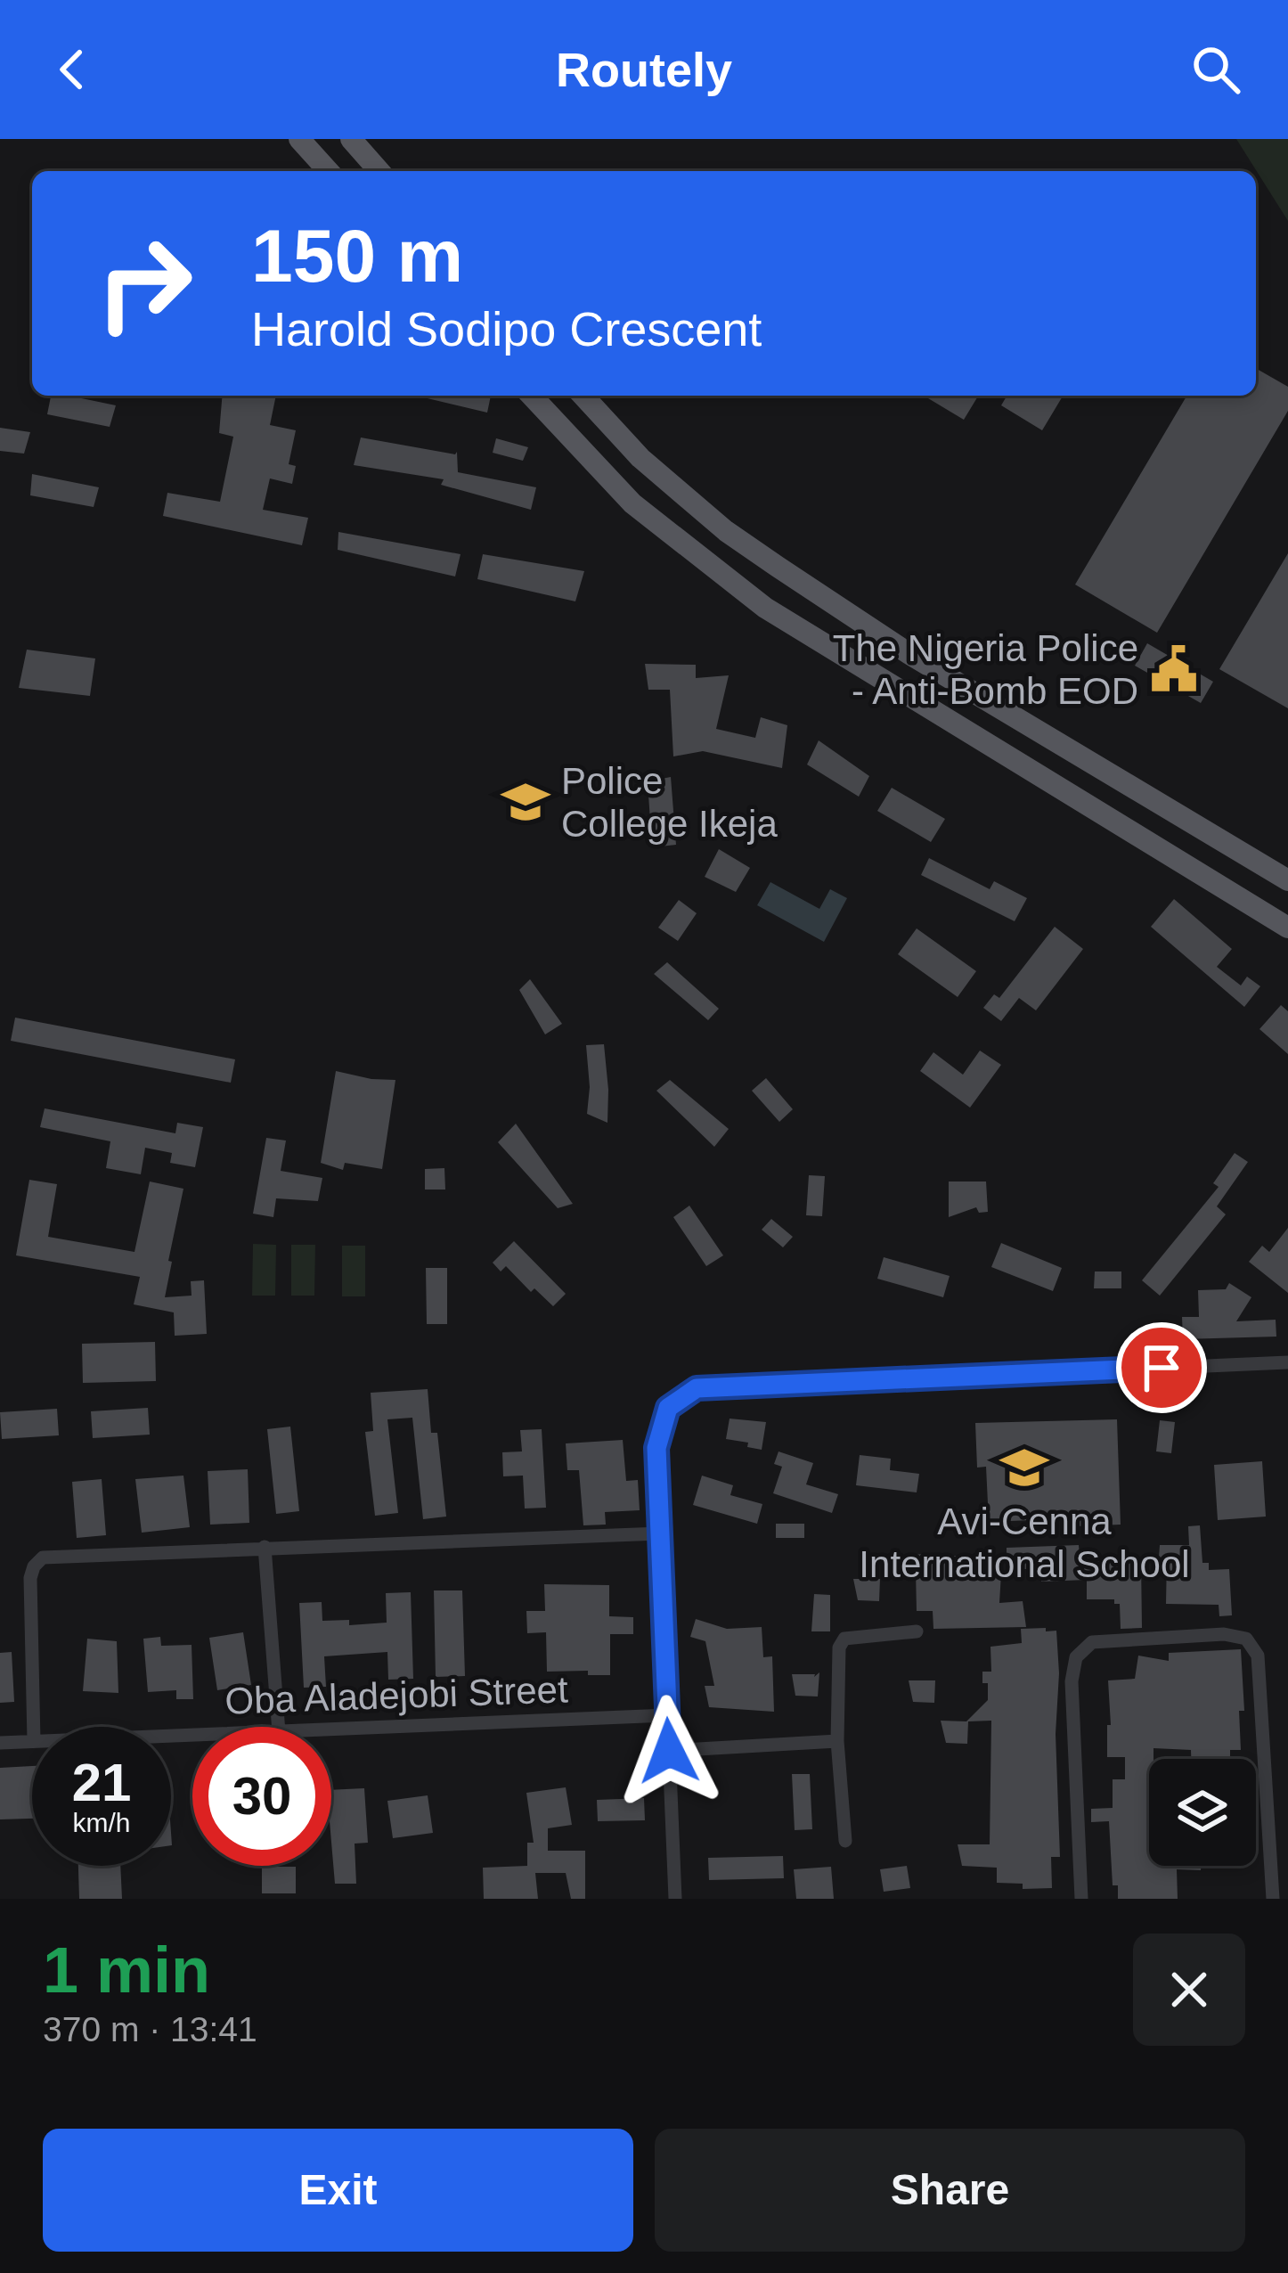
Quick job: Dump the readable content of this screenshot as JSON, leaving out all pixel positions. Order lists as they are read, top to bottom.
{
  "streets": {
    "street": ["Oba Aladejobi Street"]
  },
  "places": {
    "public building": ["The Nigeria Police - Anti-Bomb EOD"],
    "school or university": ["Police College Ikeja", "Avi-Cenna International School"]
  },
  "page": {
    "header": "Routely",
    "turn": ["150 m", "Harold Sodipo Crescent"],
    "speed": "21 km/h",
    "limit": "30",
    "heading": ["1 min", "370 m · 13:41"],
    "buttons": ["Exit", "Share"]
  }
}
